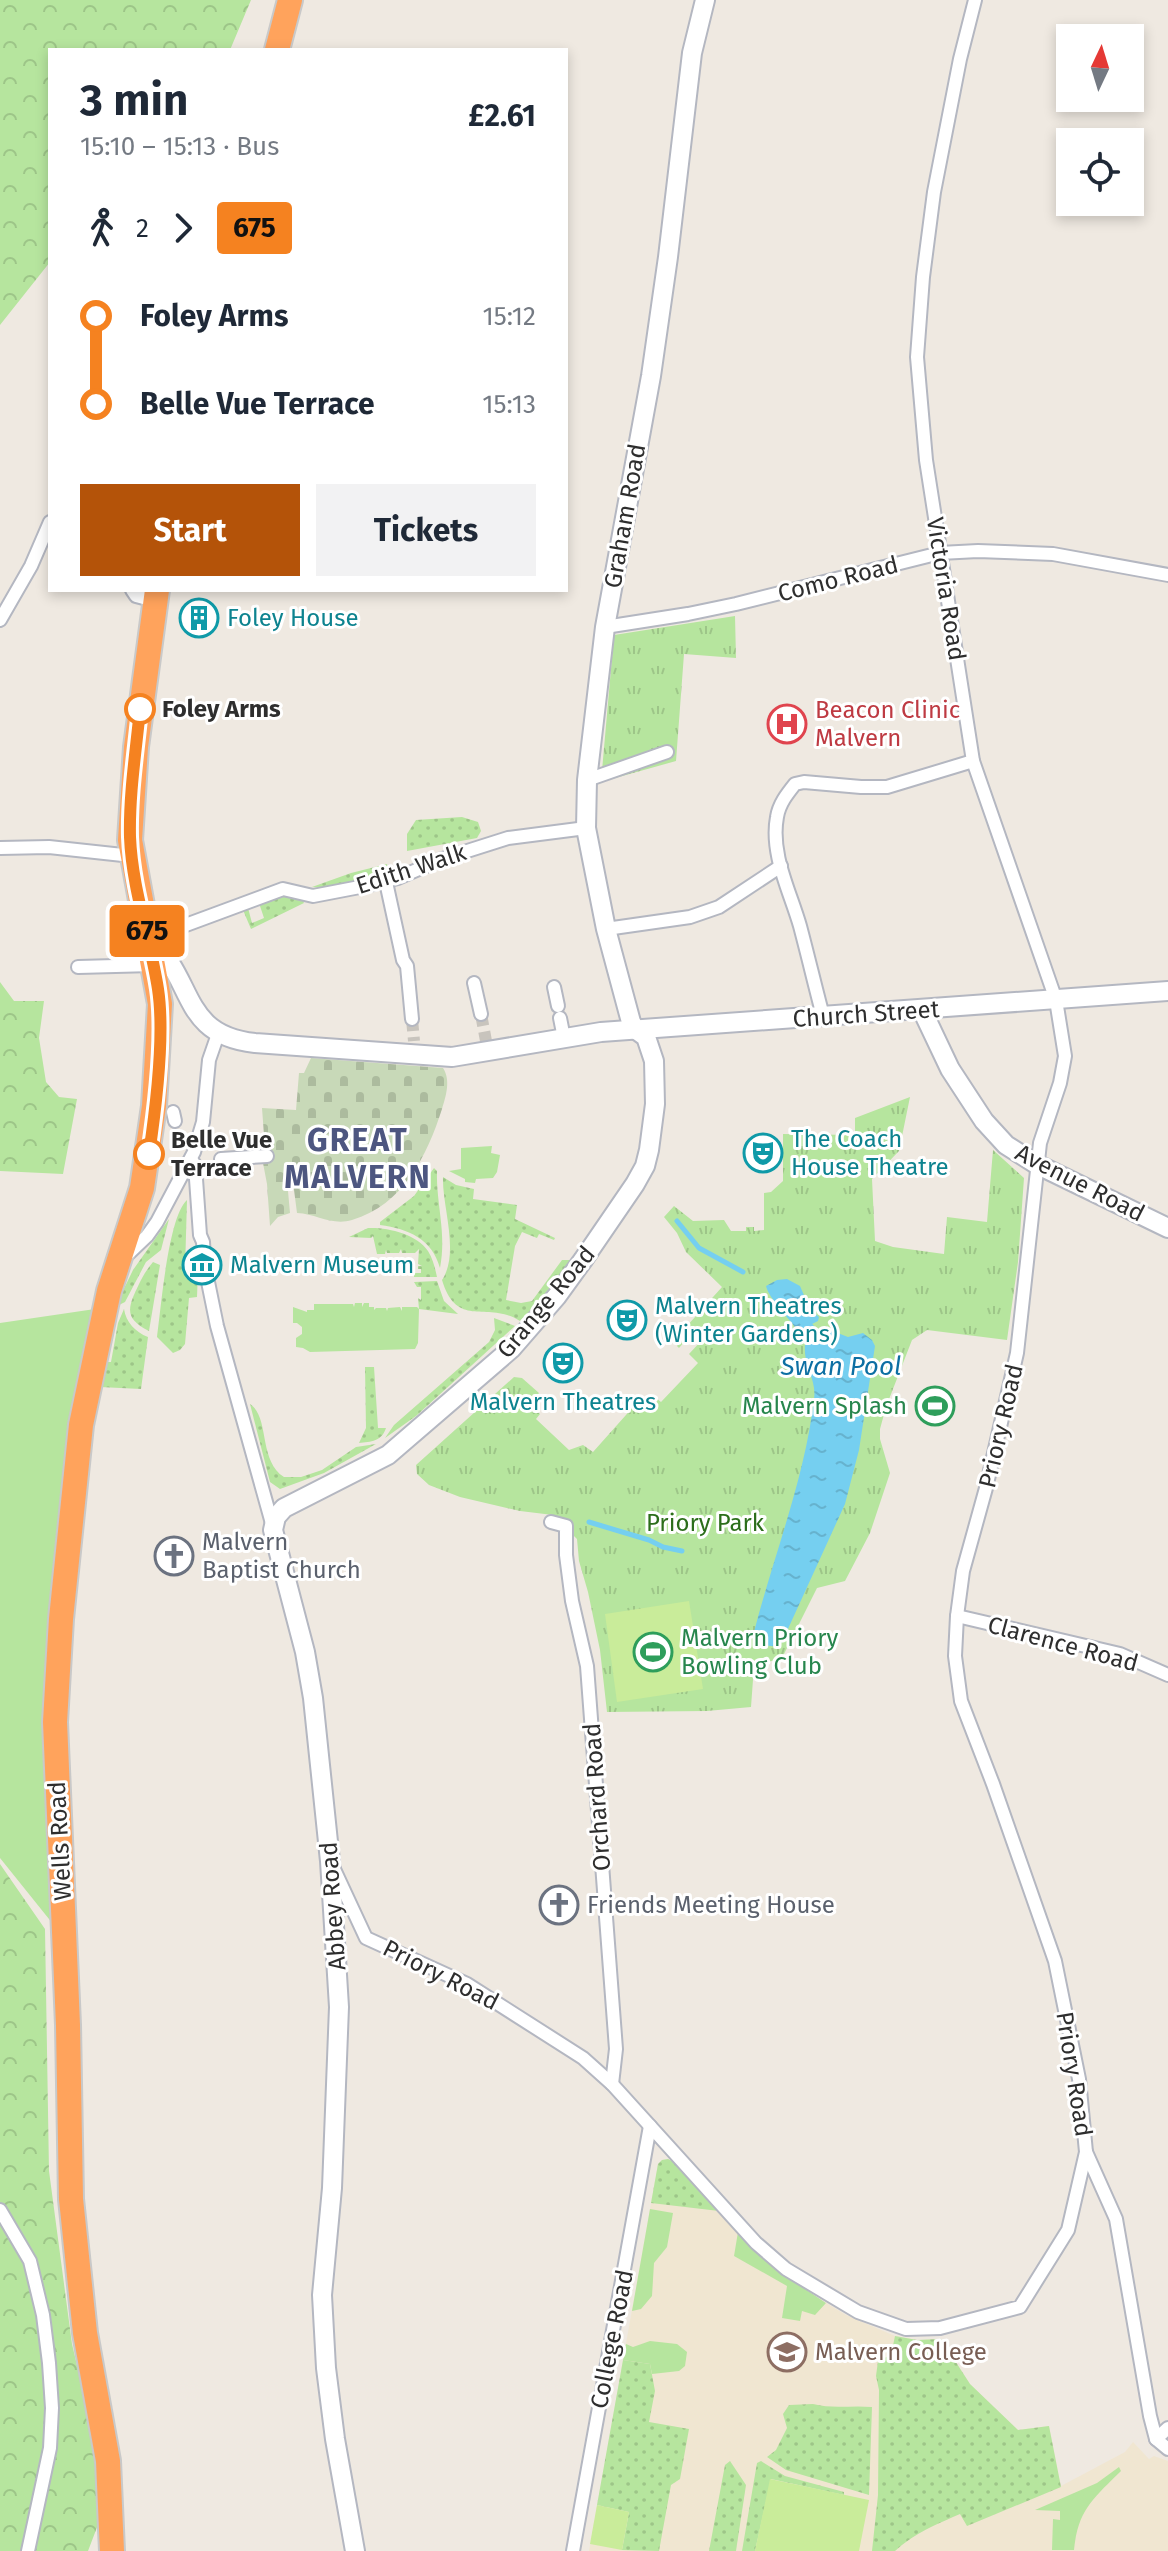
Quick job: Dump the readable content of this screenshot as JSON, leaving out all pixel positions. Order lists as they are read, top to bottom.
{
  "streets": {
    "highway": ["Wells Road"],
    "street": [
      "Graham Road",
      "Como Road",
      "Victoria Road",
      "Edith Walk",
      "Church Street",
      "Avenue Road",
      "Grange Road",
      "Priory Road",
      "Clarence Road",
      "Orchard Road",
      "Abbey Road",
      "College Road"
    ]
  },
  "crossings": [
    ["Graham Road", "Como Road"],
    ["Graham Road", "Edith Walk"],
    ["Graham Road", "Church Street"],
    ["Graham Road", "Grange Road"],
    ["Como Road", "Victoria Road"],
    ["Victoria Road", "Church Street"],
    ["Victoria Road", "Avenue Road"],
    ["Victoria Road", "Priory Road"],
    ["Church Street", "Avenue Road"],
    ["Church Street", "Grange Road"],
    ["Avenue Road", "Priory Road"],
    ["Grange Road", "Abbey Road"],
    ["Priory Road", "Clarence Road"],
    ["Priory Road", "Orchard Road"],
    ["Priory Road", "Abbey Road"],
    ["Priory Road", "College Road"]
  ],
  "districts": ["GREAT MALVERN"],
  "water": ["Swan Pool"],
  "parks": ["Priory Park"],
  "places": {
    "building": ["Foley House"],
    "other": ["Foley Arms", "Belle Vue Terrace"],
    "hospital": ["Beacon Clinic Malvern"],
    "theatre": ["The Coach House Theatre", "Malvern Theatres (Winter Gardens)", "Malvern Theatres"],
    "museum": ["Malvern Museum"],
    "sports": ["Malvern Splash", "Malvern Priory Bowling Club"],
    "church": ["Malvern Baptist Church", "Friends Meeting House"],
    "school or university": ["Malvern College"]
  },
  "lines": ["bus line 675"],
  "north": "top",
  "page": {
    "on_map": "675",
    "heading": ["3 min", "15:10 – 15:13 · Bus", "£2.61"],
    "legs": ["2", "675"],
    "list": [
      {
        "name": "Foley Arms",
        "value": "15:12"
      },
      {
        "name": "Belle Vue Terrace",
        "value": "15:13"
      }
    ],
    "buttons": ["Start", "Tickets"]
  }
}
